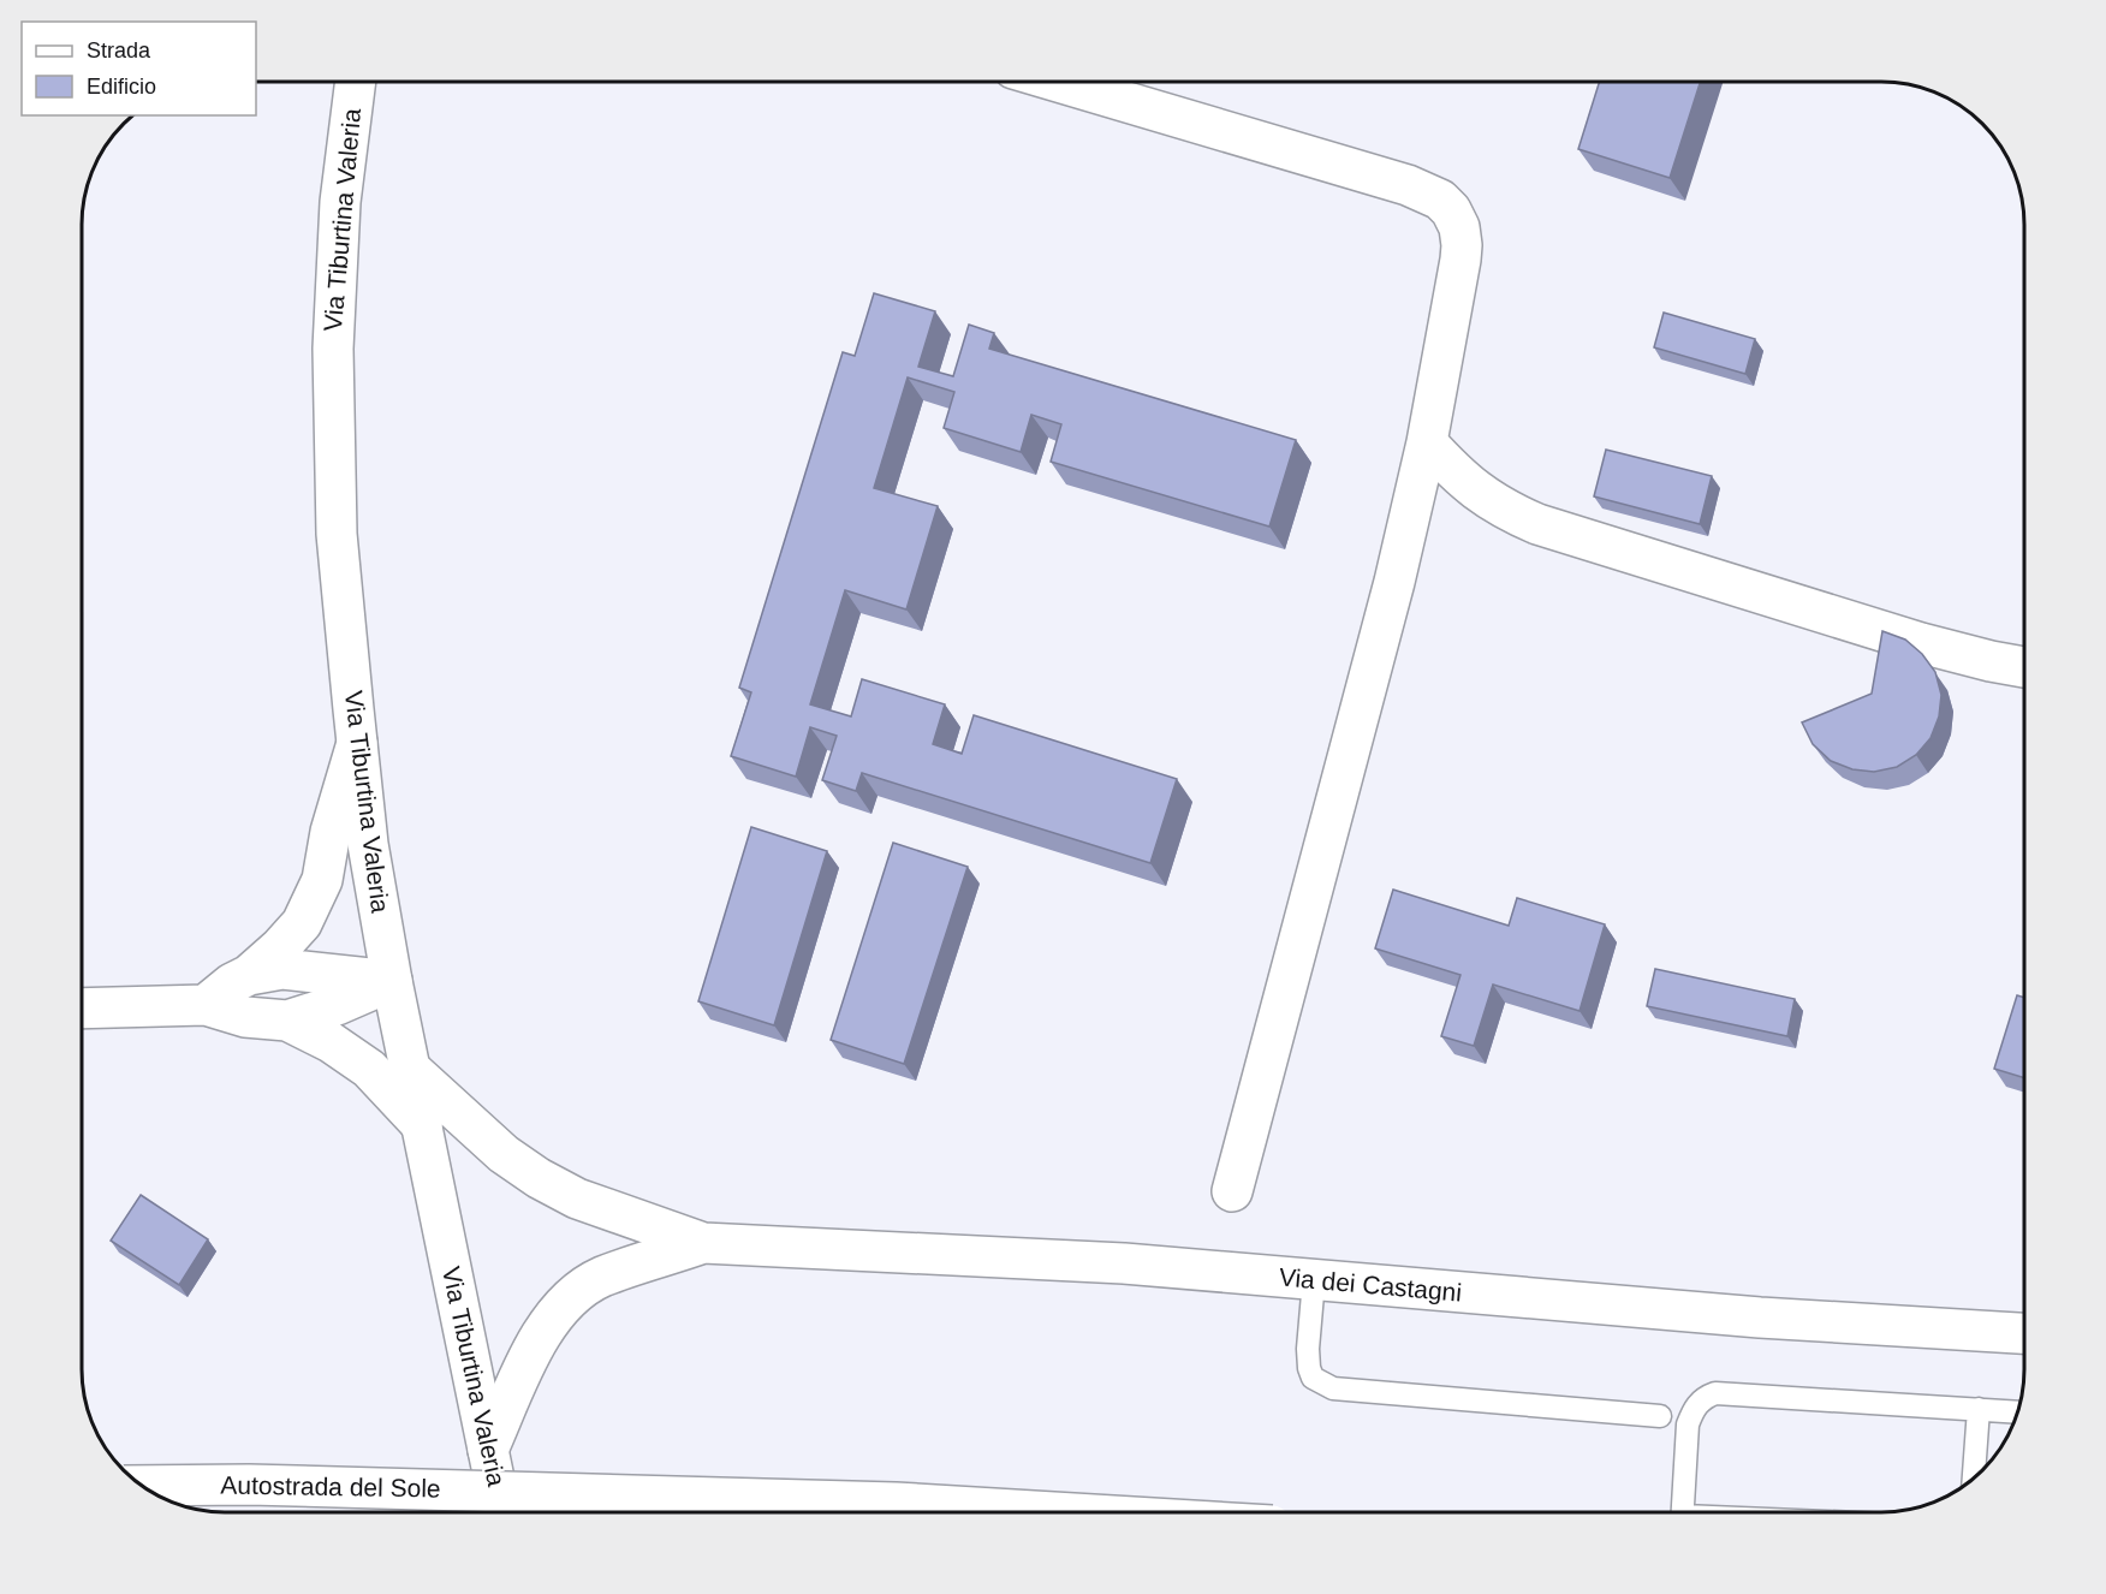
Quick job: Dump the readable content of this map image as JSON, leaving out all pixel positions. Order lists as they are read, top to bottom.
{
  "streets": {
    "main road": ["Via Tiburtina Valeria", "Via dei Castagni", "Autostrada del Sole"]
  },
  "legend": ["Strada", "Edificio"]
}
